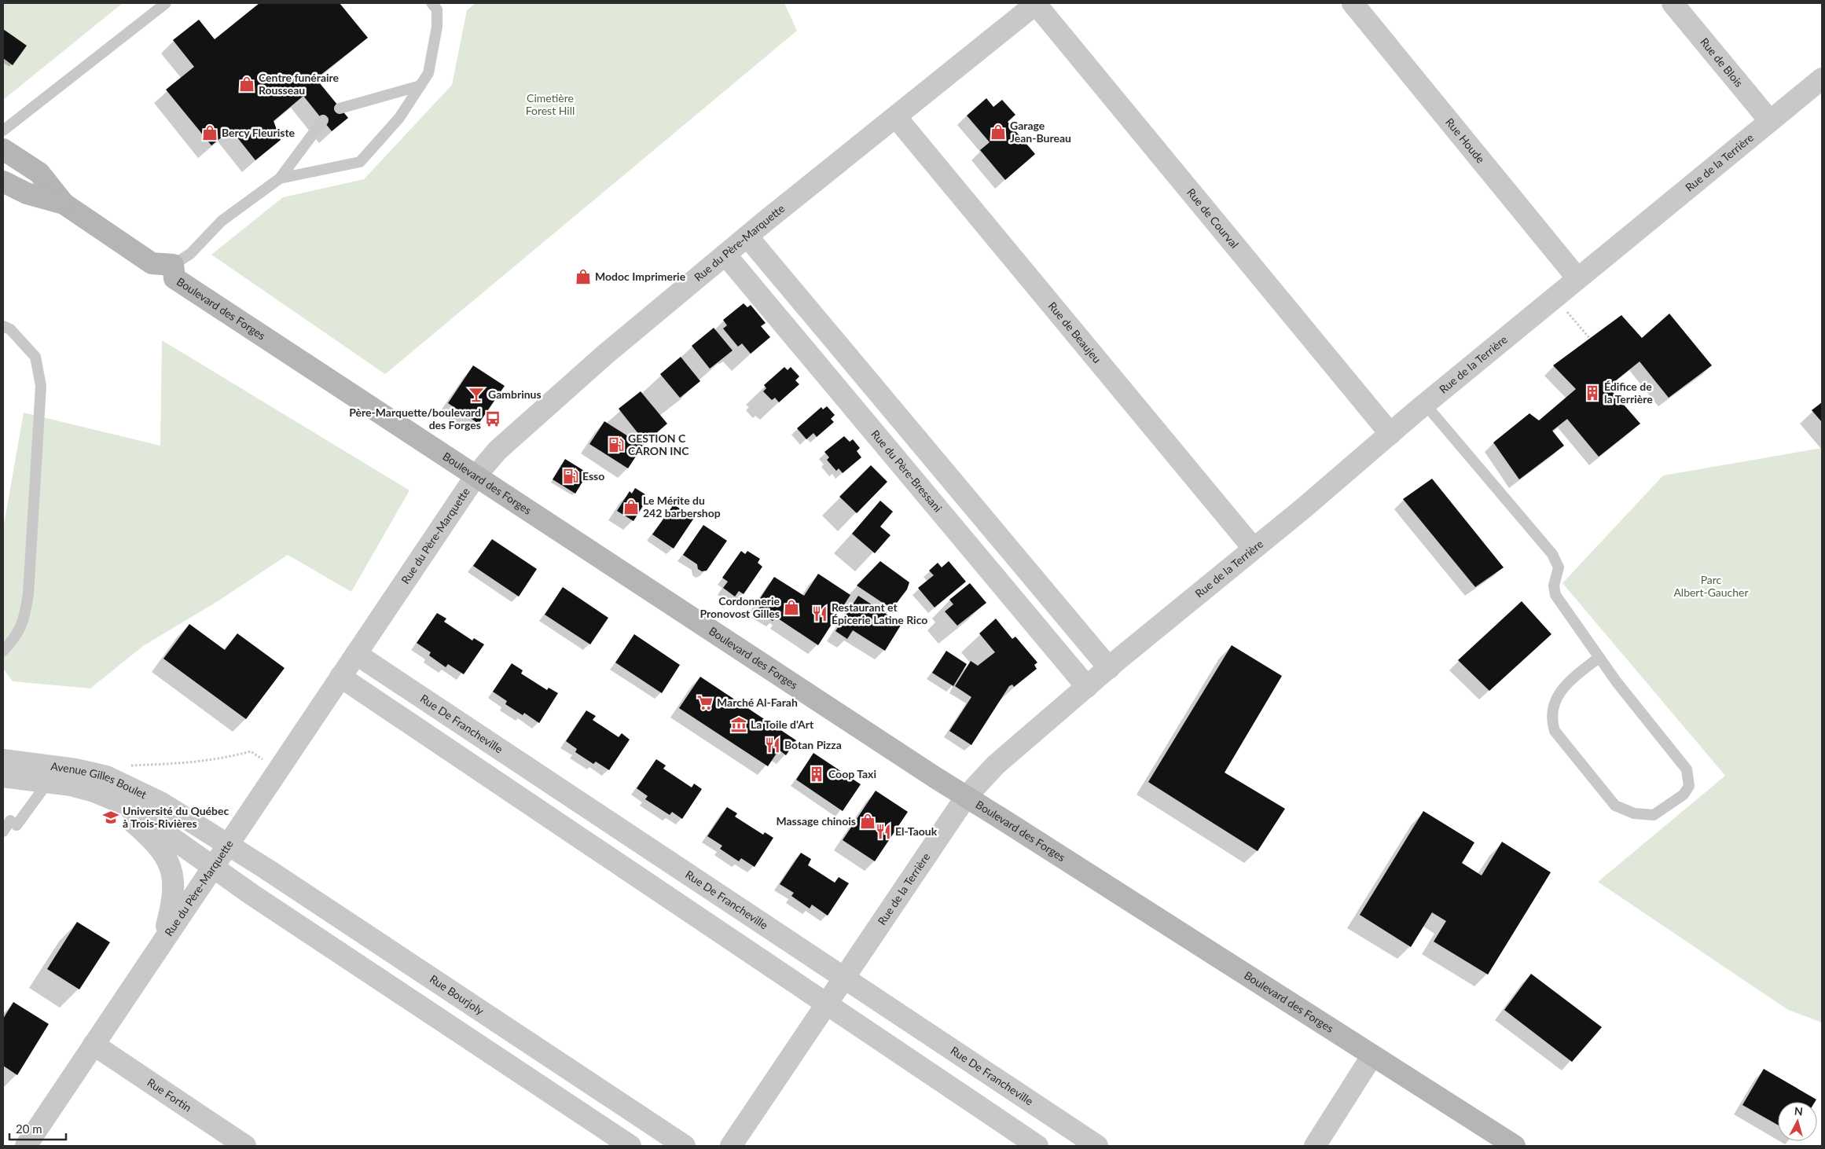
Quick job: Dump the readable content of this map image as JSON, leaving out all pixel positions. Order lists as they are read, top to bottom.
{
  "streets": {
    "main road": ["Boulevard des Forges"],
    "street": [
      "Rue de Blois",
      "Rue Houde",
      "Rue de la Terrière",
      "Rue de Courval",
      "Rue du Père-Marquette",
      "Rue de Beaujeu",
      "Rue du Père-Bressani",
      "Rue De Francheville",
      "Avenue Gilles Boulet",
      "Rue Bourjoly",
      "Rue Fortin"
    ]
  },
  "crossings": [
    ["Rue de Blois", "Rue de la Terrière"],
    ["Rue Houde", "Rue de la Terrière"],
    ["Rue de la Terrière", "Rue de Courval"],
    ["Rue de la Terrière", "Boulevard des Forges"],
    ["Rue de la Terrière", "Rue de Beaujeu"],
    ["Rue de la Terrière", "Rue du Père-Bressani"],
    ["Rue de la Terrière", "Rue De Francheville"],
    ["Rue de Courval", "Rue du Père-Marquette"],
    ["Rue du Père-Marquette", "Boulevard des Forges"],
    ["Rue du Père-Marquette", "Rue de Beaujeu"],
    ["Rue du Père-Marquette", "Rue du Père-Bressani"],
    ["Rue du Père-Marquette", "Rue De Francheville"],
    ["Rue du Père-Marquette", "Avenue Gilles Boulet"],
    ["Rue du Père-Marquette", "Rue Bourjoly"],
    ["Rue du Père-Marquette", "Rue Fortin"],
    ["Avenue Gilles Boulet", "Rue Bourjoly"]
  ],
  "parks": ["Cimetière Forest Hill", "Parc Albert-Gaucher"],
  "places": {
    "shop": [
      "Centre funéraire Rousseau",
      "Garage Jean-Bureau",
      "Bercy Fleuriste",
      "Modoc Imprimerie",
      "Le Mérite du 242 barbershop",
      "Cordonnerie Pronovost Gilles",
      "Massage chinois"
    ],
    "building": ["Édifice de la Terrière", "Coop Taxi"],
    "bar": ["Gambrinus"],
    "bus stop": ["Père-Marquette/boulevard des Forges"],
    "fuel station": ["GESTION C CARON INC", "Esso"],
    "restaurant": ["Restaurant et Épicerie Latine Rico", "Botan Pizza", "El-Taouk"],
    "supermarket": ["Marché Al-Farah"],
    "museum": ["La Toile d'Art"],
    "school or university": ["Université du Québec à Trois-Rivières"]
  },
  "scale_bar": "20 m",
  "north": "top"
}
